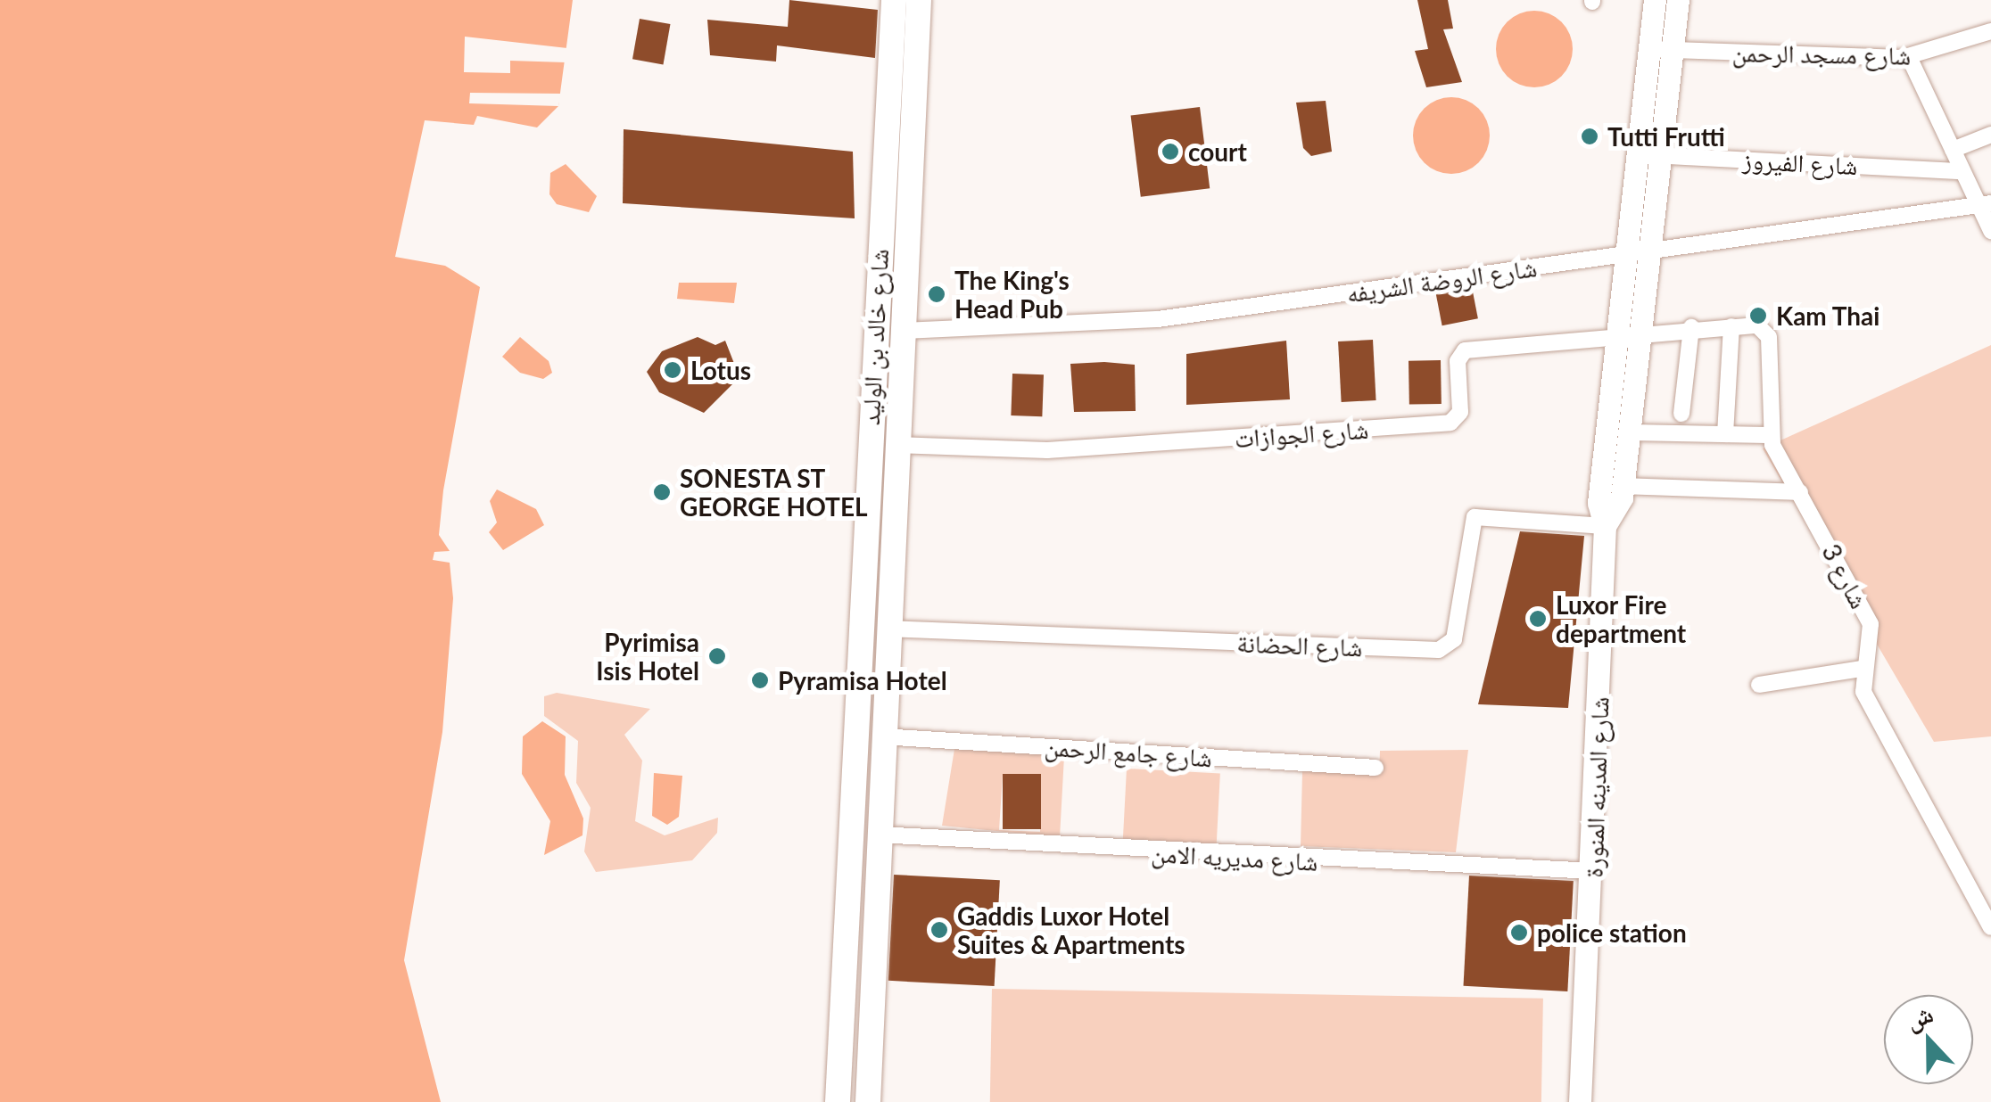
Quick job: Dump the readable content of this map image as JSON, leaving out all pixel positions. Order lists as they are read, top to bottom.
{
  "streets": {
    "main road": ["شارع خالد بن الوليد", "شارع المدينه المنورة"],
    "street": [
      "شارع مسجد الرحمن",
      "شارع الفيروز",
      "شارع الروضة الشريفه",
      "شارع الجوازات",
      "شارع 3",
      "شارع الحضانة",
      "شارع جامع الرحمن",
      "شارع مديريه الامن"
    ]
  },
  "crossings": [
    ["شارع مسجد الرحمن", "شارع المدينه المنورة"],
    ["شارع الفيروز", "شارع المدينه المنورة"],
    ["شارع الروضة الشريفه", "شارع خالد بن الوليد"],
    ["شارع الروضة الشريفه", "شارع المدينه المنورة"],
    ["شارع خالد بن الوليد", "شارع الجوازات"],
    ["شارع خالد بن الوليد", "شارع الحضانة"],
    ["شارع خالد بن الوليد", "شارع جامع الرحمن"],
    ["شارع خالد بن الوليد", "شارع مديريه الامن"],
    ["شارع الجوازات", "شارع 3"],
    ["شارع الجوازات", "شارع المدينه المنورة"],
    ["شارع 3", "شارع المدينه المنورة"],
    ["شارع الحضانة", "شارع المدينه المنورة"],
    ["شارع المدينه المنورة", "شارع مديريه الامن"]
  ],
  "places": [
    "Tutti Frutti",
    "court",
    "The King's Head Pub",
    "Kam Thai",
    "Lotus",
    "SONESTA ST GEORGE HOTEL",
    "Luxor Fire department",
    "Pyrimisa Isis Hotel",
    "Pyramisa Hotel",
    "Gaddis Luxor Hotel Suites & Apartments",
    "police station"
  ],
  "north": "top"
}
